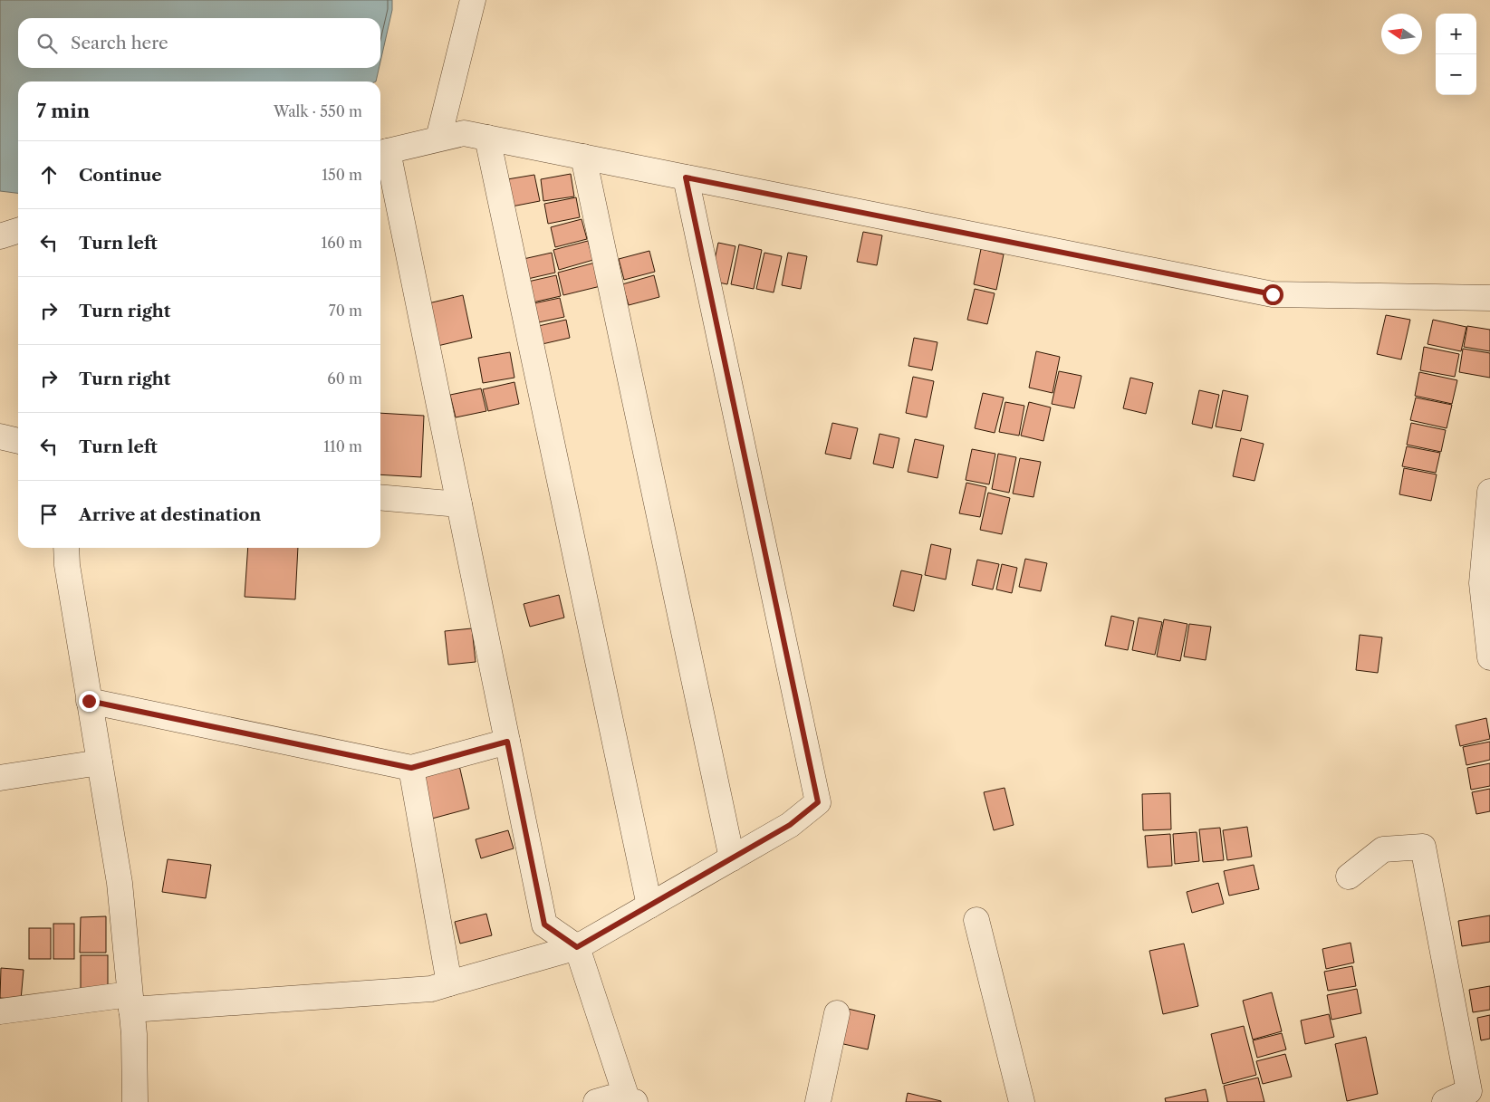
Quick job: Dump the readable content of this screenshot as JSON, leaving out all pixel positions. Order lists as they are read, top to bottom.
{
  "north": "left",
  "page": {
    "map_buttons": ["+", "−"],
    "search": "Search here",
    "heading": ["7 min", "Walk · 550 m"],
    "list": [
      ["Continue", "150 m"],
      ["Turn left", "160 m"],
      ["Turn right", "70 m"],
      ["Turn right", "60 m"],
      ["Turn left", "110 m"],
      "Arrive at destination"
    ]
  }
}
